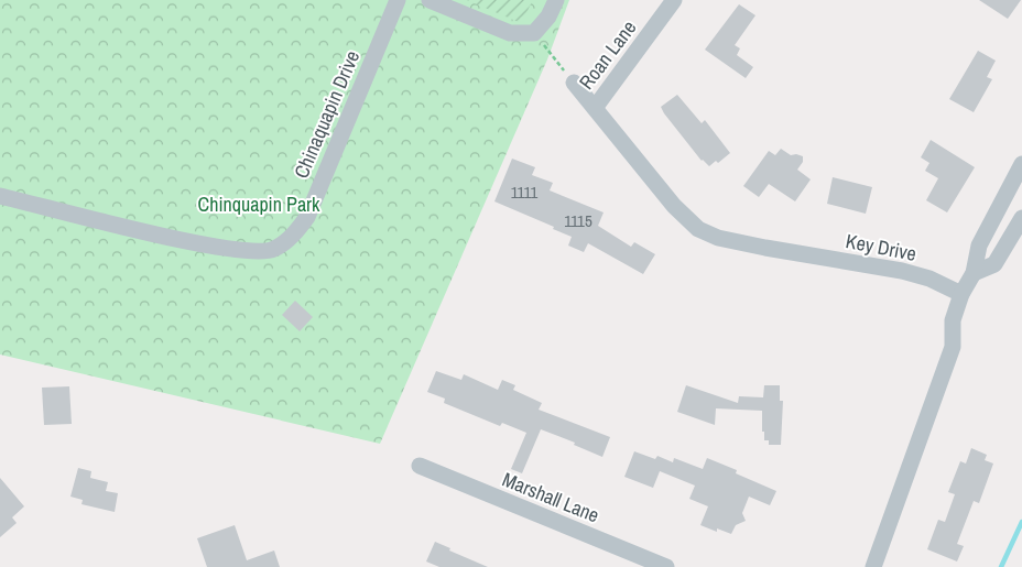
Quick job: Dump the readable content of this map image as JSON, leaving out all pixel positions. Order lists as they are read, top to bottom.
{
  "streets": {
    "street": [
      "Roan Lane",
      "Chinaquapin Drive",
      "Key Drive",
      "Marshall Lane"
    ]
  },
  "crossings": [
    ["Roan Lane", "Key Drive"]
  ],
  "parks": ["Chinquapin Park"],
  "house_numbers": ["1111", "1115"]
}
